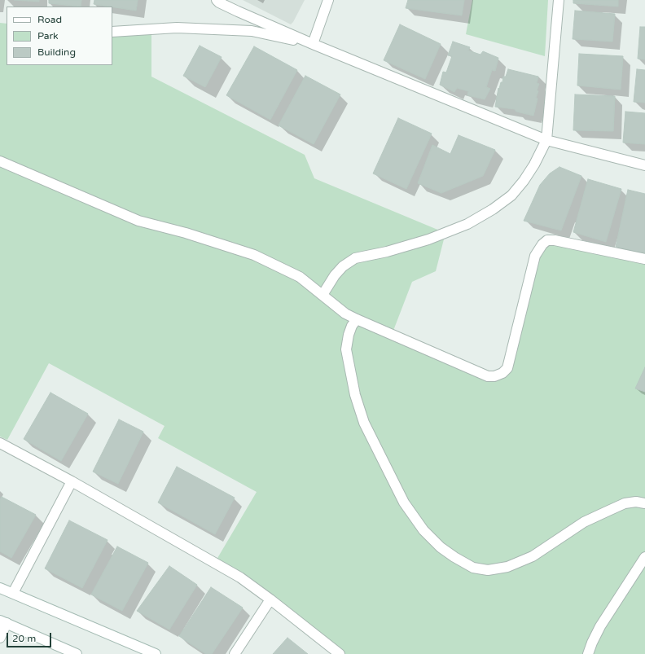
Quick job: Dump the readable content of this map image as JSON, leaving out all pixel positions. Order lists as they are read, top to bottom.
{
  "legend": ["Road", "Park", "Building"],
  "scale_bar": "20 m"
}
